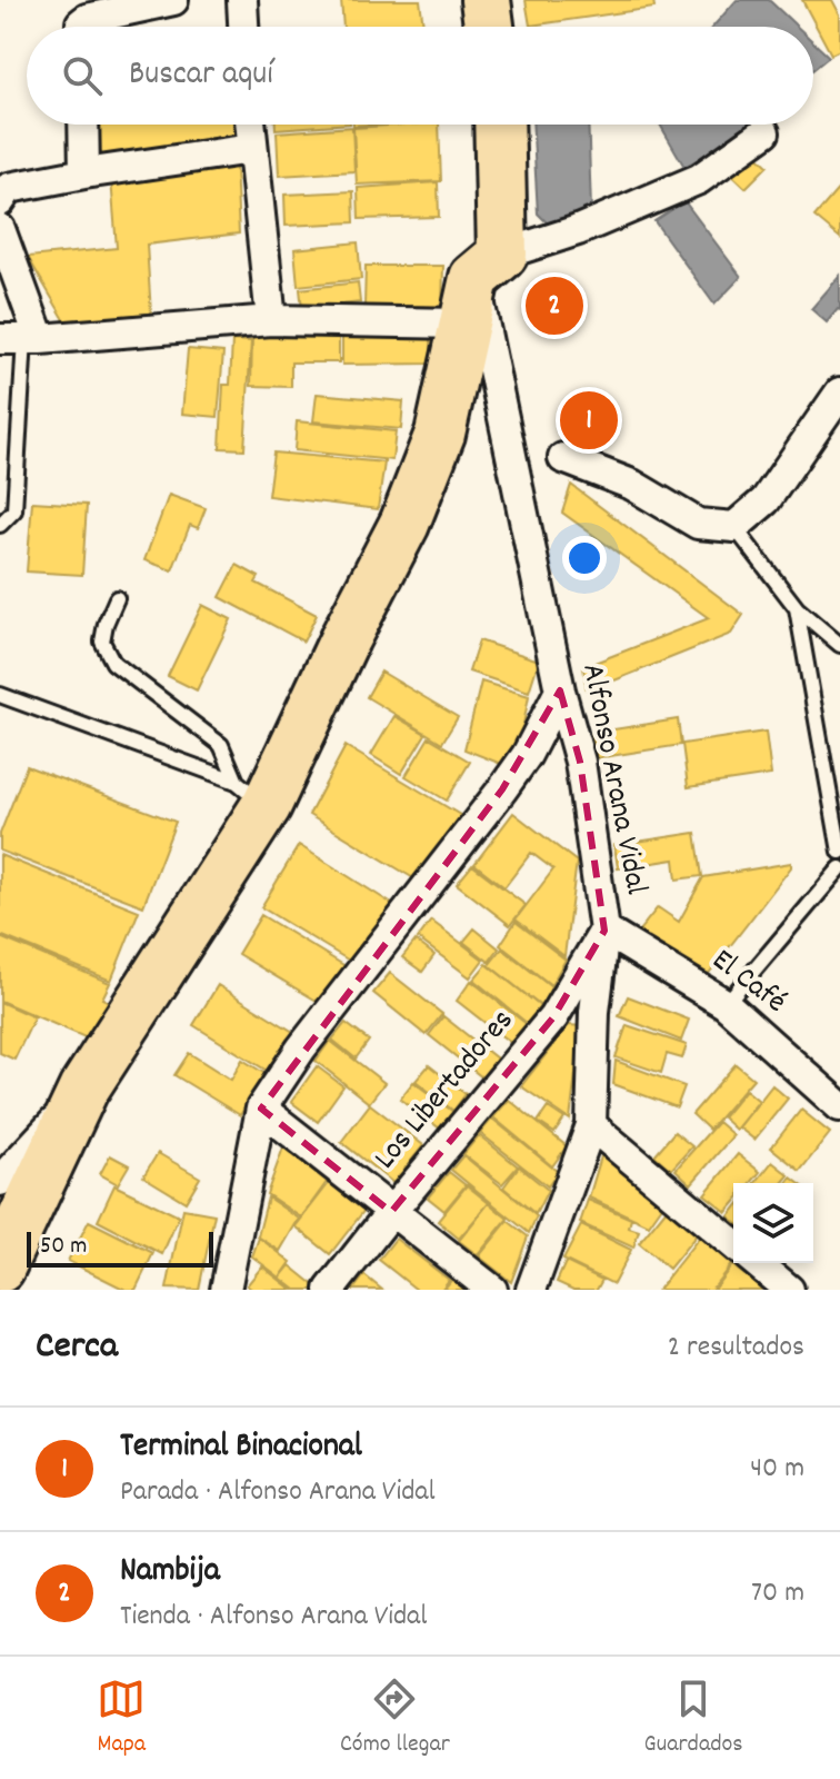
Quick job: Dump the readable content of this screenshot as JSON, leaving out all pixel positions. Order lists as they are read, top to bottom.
{
  "streets": {
    "street": ["Alfonso Arana Vidal", "El Café", "Los Libertadores"]
  },
  "crossings": [
    ["Alfonso Arana Vidal", "El Café"],
    ["Alfonso Arana Vidal", "Los Libertadores"],
    ["El Café", "Los Libertadores"]
  ],
  "scale_bar": "50 m",
  "page": {
    "search": "Buscar aquí",
    "pins": ["2", "1"],
    "scale": "50 m",
    "heading": ["Cerca", "2 resultados"],
    "list": [
      {
        "mark": "1",
        "name": "Terminal Binacional",
        "note": "Parada · Alfonso Arana Vidal",
        "value": "40 m"
      },
      {
        "mark": "2",
        "name": "Nambija",
        "note": "Tienda · Alfonso Arana Vidal",
        "value": "70 m"
      }
    ],
    "nav": ["Mapa", "Cómo llegar", "Guardados"]
  }
}
